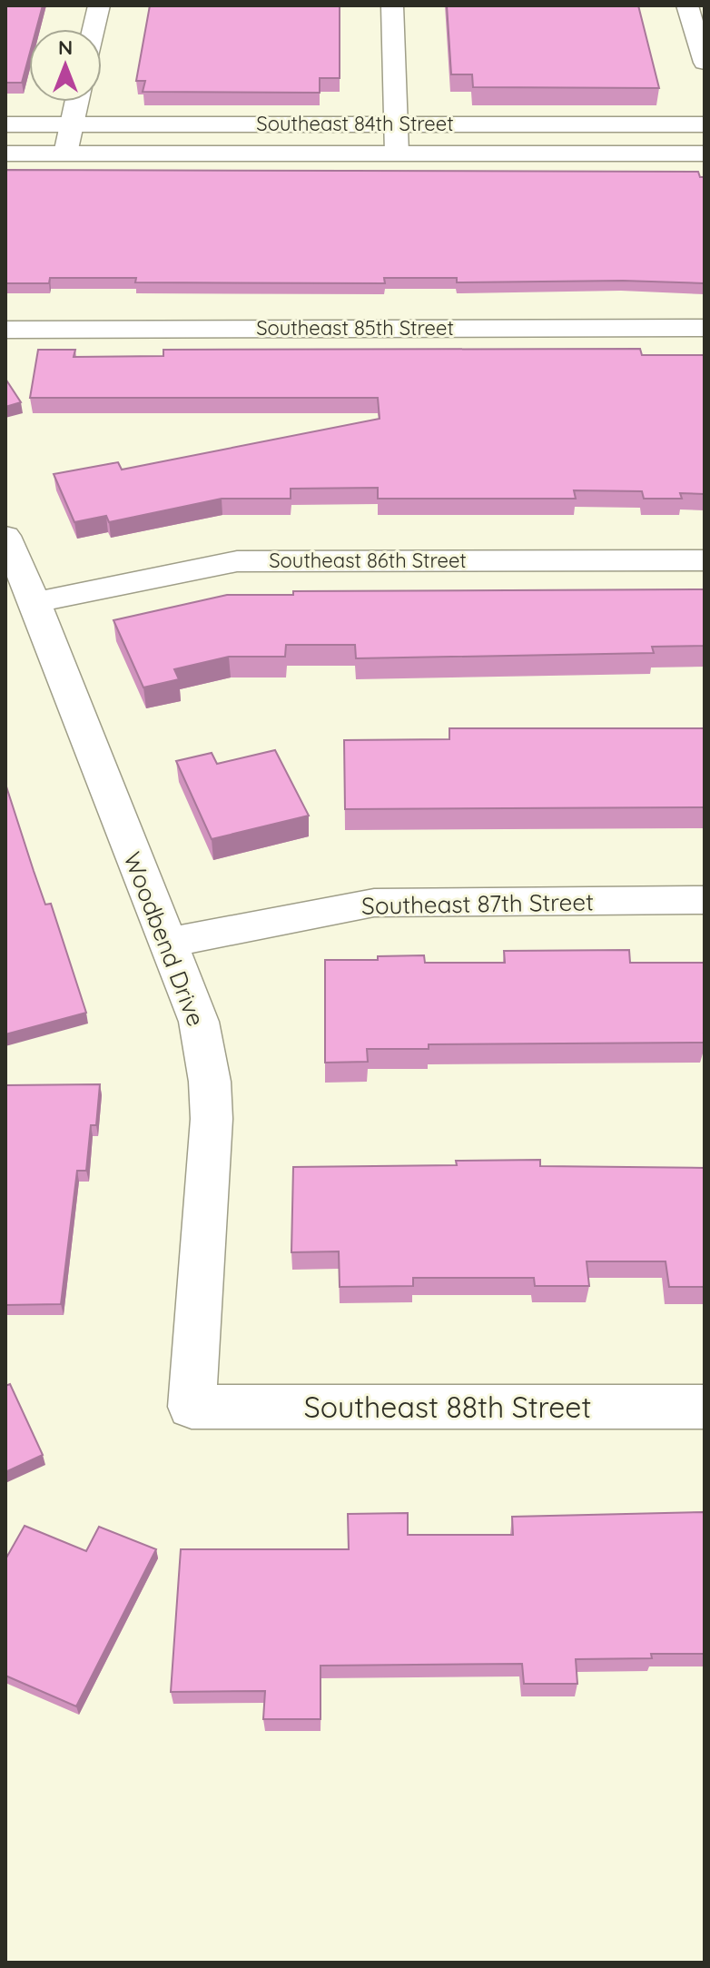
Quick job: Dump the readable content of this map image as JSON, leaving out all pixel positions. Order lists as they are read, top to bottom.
{
  "streets": {
    "street": [
      "Southeast 84th Street",
      "Southeast 85th Street",
      "Southeast 86th Street",
      "Southeast 87th Street",
      "Woodbend Drive",
      "Southeast 88th Street"
    ]
  },
  "crossings": [
    ["Southeast 86th Street", "Woodbend Drive"],
    ["Southeast 87th Street", "Woodbend Drive"],
    ["Woodbend Drive", "Southeast 88th Street"]
  ],
  "north": "top"
}
